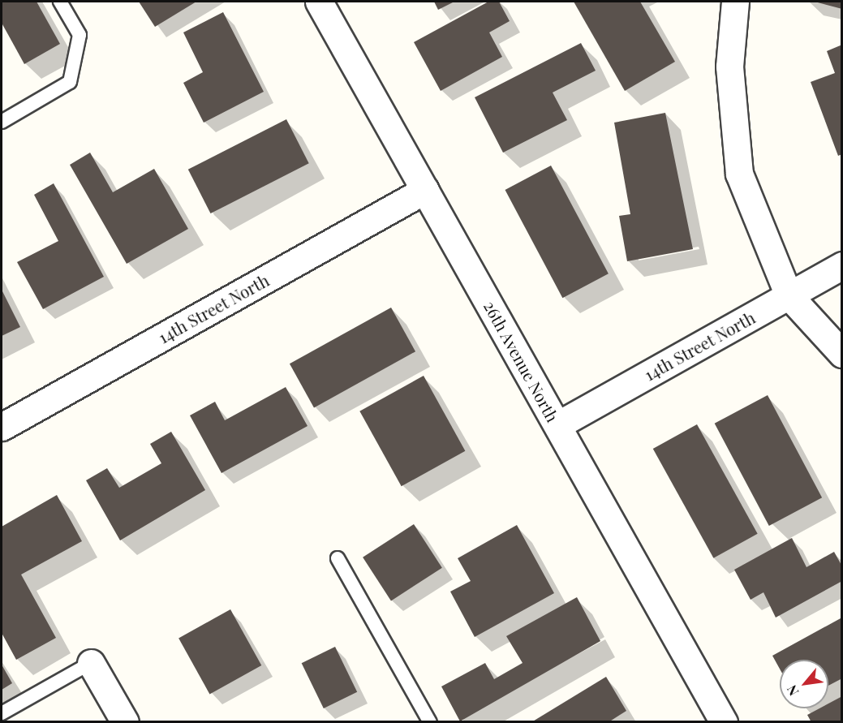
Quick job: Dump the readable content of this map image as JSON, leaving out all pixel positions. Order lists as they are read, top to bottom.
{
  "streets": {
    "street": ["14th Street North", "26th Avenue North"]
  },
  "crossings": [
    ["14th Street North", "26th Avenue North"]
  ],
  "north": "bottom left"
}
